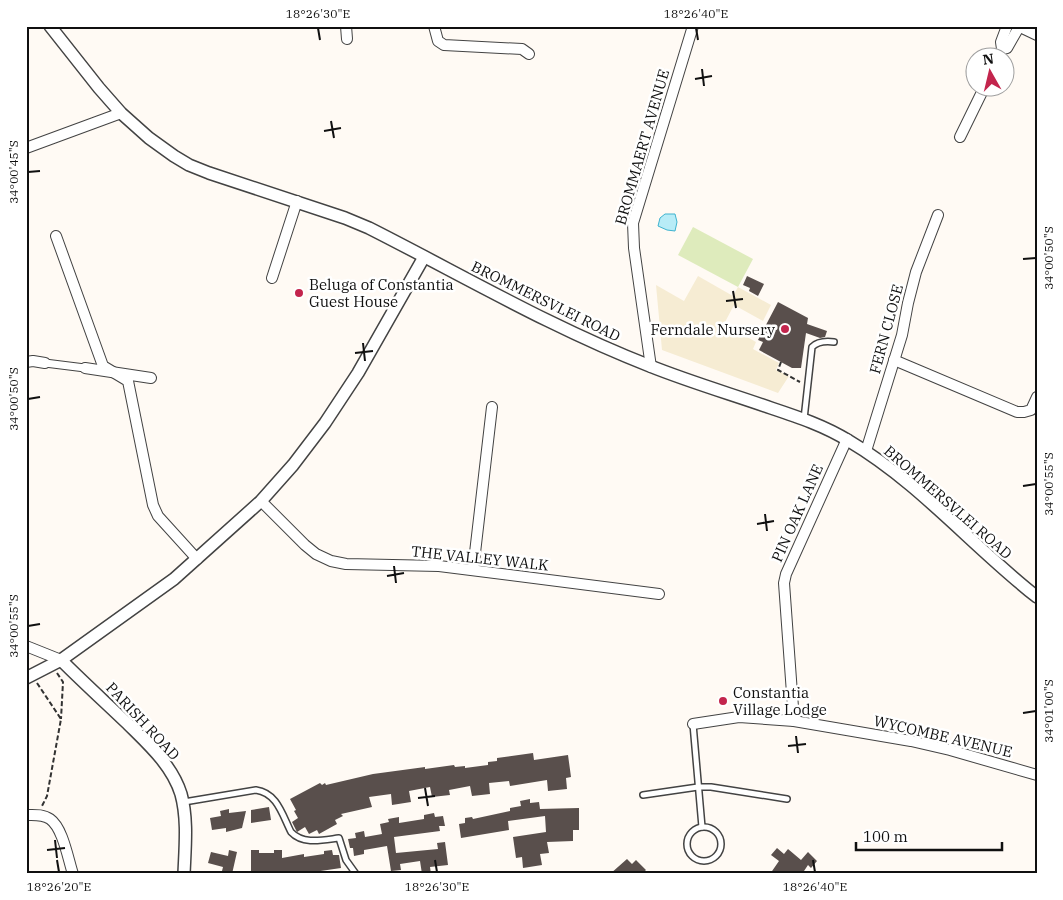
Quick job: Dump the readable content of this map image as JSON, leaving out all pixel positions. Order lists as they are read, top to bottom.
{
  "streets": {
    "street": [
      "BROMMAERT AVENUE",
      "BROMMERSVLEI ROAD",
      "FERN CLOSE",
      "PIN OAK LANE",
      "THE VALLEY WALK",
      "PARISH ROAD",
      "WYCOMBE AVENUE"
    ]
  },
  "crossings": [
    ["BROMMAERT AVENUE", "BROMMERSVLEI ROAD"],
    ["BROMMERSVLEI ROAD", "FERN CLOSE"],
    ["BROMMERSVLEI ROAD", "PIN OAK LANE"],
    ["PIN OAK LANE", "WYCOMBE AVENUE"]
  ],
  "places": ["Beluga of Constantia Guest House", "Ferndale Nursery", "Constantia Village Lodge"],
  "scale_bar": "100 m",
  "north": "top",
  "coordinates": [
    "18°26'30\"E",
    "18°26'40\"E",
    "34°00'45\"S",
    "34°00'50\"S",
    "34°00'55\"S",
    "34°01'00\"S",
    "18°26'20\"E"
  ]
}
